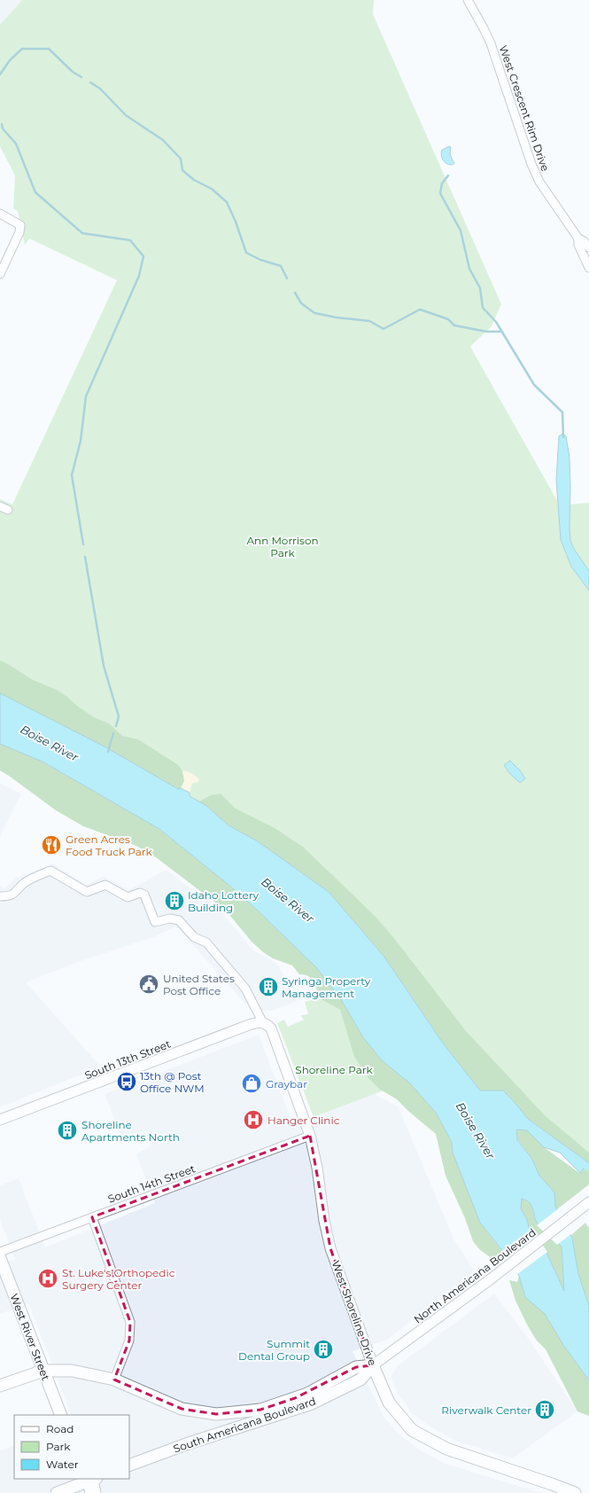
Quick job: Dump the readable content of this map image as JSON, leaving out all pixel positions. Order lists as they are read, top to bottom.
{
  "streets": {
    "main road": ["West Shoreline Drive", "West River Street", "South Americana Boulevard"],
    "street": [
      "West Crescent Rim Drive",
      "South 13th Street",
      "South 14th Street",
      "North Americana Boulevard"
    ]
  },
  "crossings": [
    ["South 13th Street", "West Shoreline Drive"],
    ["South 14th Street", "West Shoreline Drive"],
    ["North Americana Boulevard", "West Shoreline Drive"],
    ["North Americana Boulevard", "South Americana Boulevard"],
    ["West Shoreline Drive", "South Americana Boulevard"],
    ["West River Street", "South Americana Boulevard"]
  ],
  "water": ["Boise River"],
  "parks": ["Ann Morrison Park", "Shoreline Park"],
  "places": {
    "restaurant": ["Green Acres Food Truck Park"],
    "building": [
      "Idaho Lottery Building",
      "Syringa Property Management",
      "Shoreline Apartments North",
      "Summit Dental Group",
      "Riverwalk Center"
    ],
    "public building": ["United States Post Office"],
    "bus stop": ["13th @ Post Office NWM"],
    "shop": ["Graybar"],
    "hospital": ["Hanger Clinic", "St. Luke's Orthopedic Surgery Center"]
  },
  "legend": ["Road", "Park", "Water"]
}
